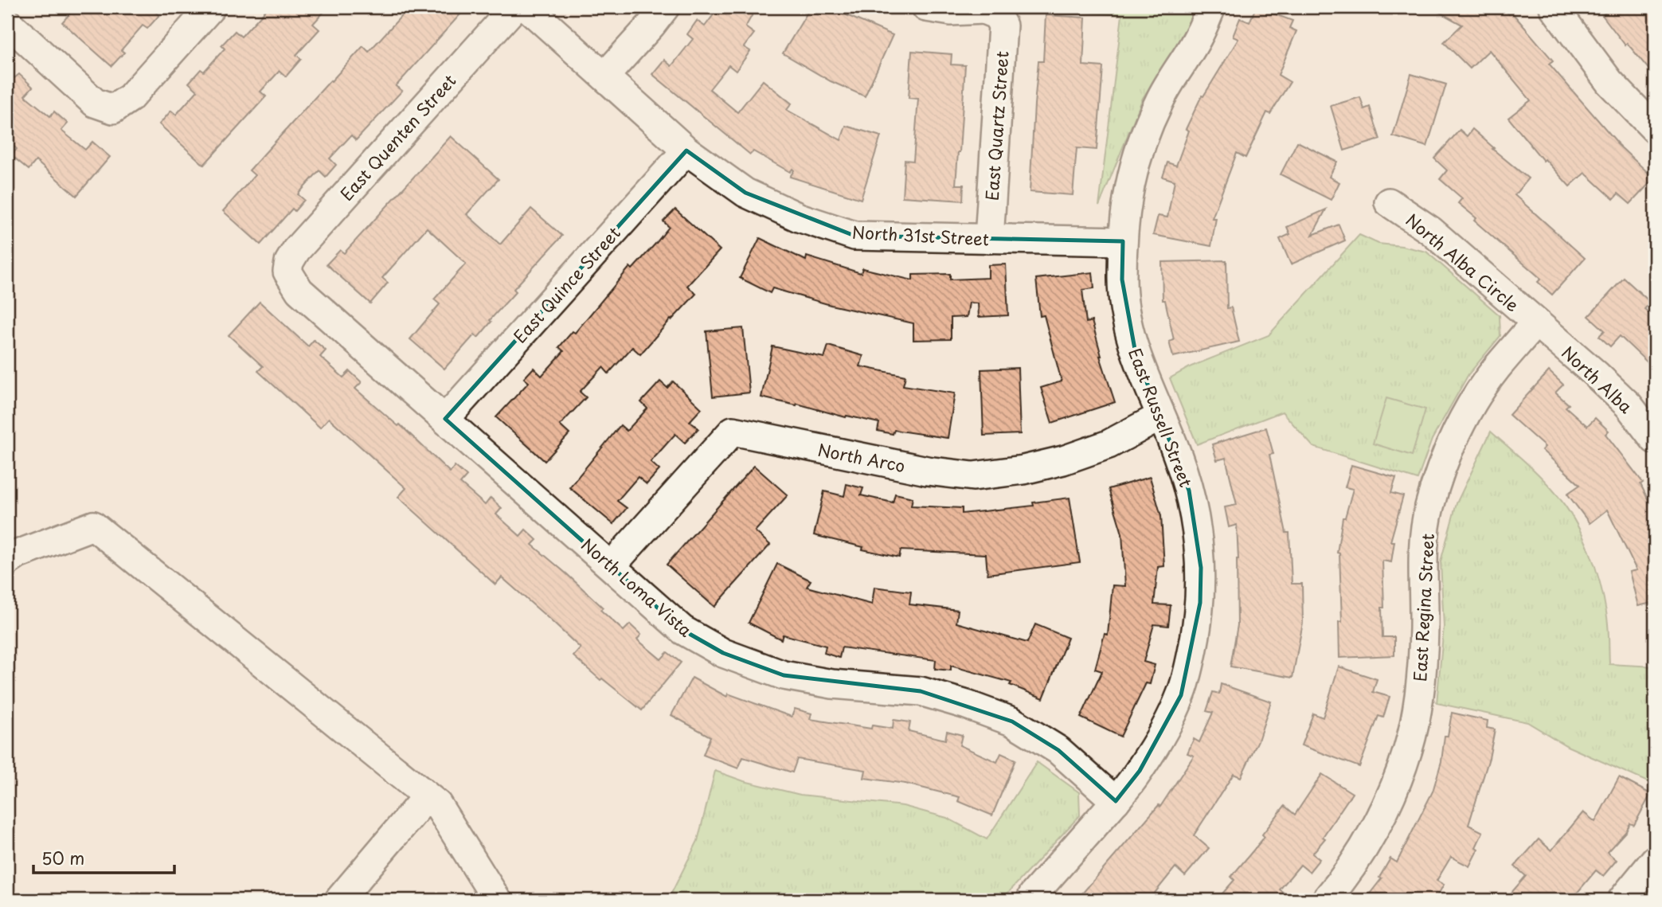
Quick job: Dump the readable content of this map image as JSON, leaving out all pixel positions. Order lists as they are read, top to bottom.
{
  "streets": {
    "street": [
      "East Quartz Street",
      "East Quenten Street",
      "North 31st Street",
      "North Alba Circle",
      "East Quince Street",
      "North Alba",
      "East Russell Street",
      "North Arco",
      "North Loma Vista",
      "East Regina Street"
    ]
  },
  "crossings": [
    ["East Quartz Street", "North 31st Street"],
    ["East Quenten Street", "North Loma Vista"],
    ["North 31st Street", "East Quince Street"],
    ["North 31st Street", "East Russell Street"],
    ["North Alba Circle", "North Alba"],
    ["North Alba Circle", "East Regina Street"],
    ["East Quince Street", "North Loma Vista"],
    ["North Alba", "East Regina Street"],
    ["East Russell Street", "North Arco"],
    ["East Russell Street", "North Loma Vista"],
    ["North Arco", "North Loma Vista"]
  ],
  "scale_bar": "50 m"
}
